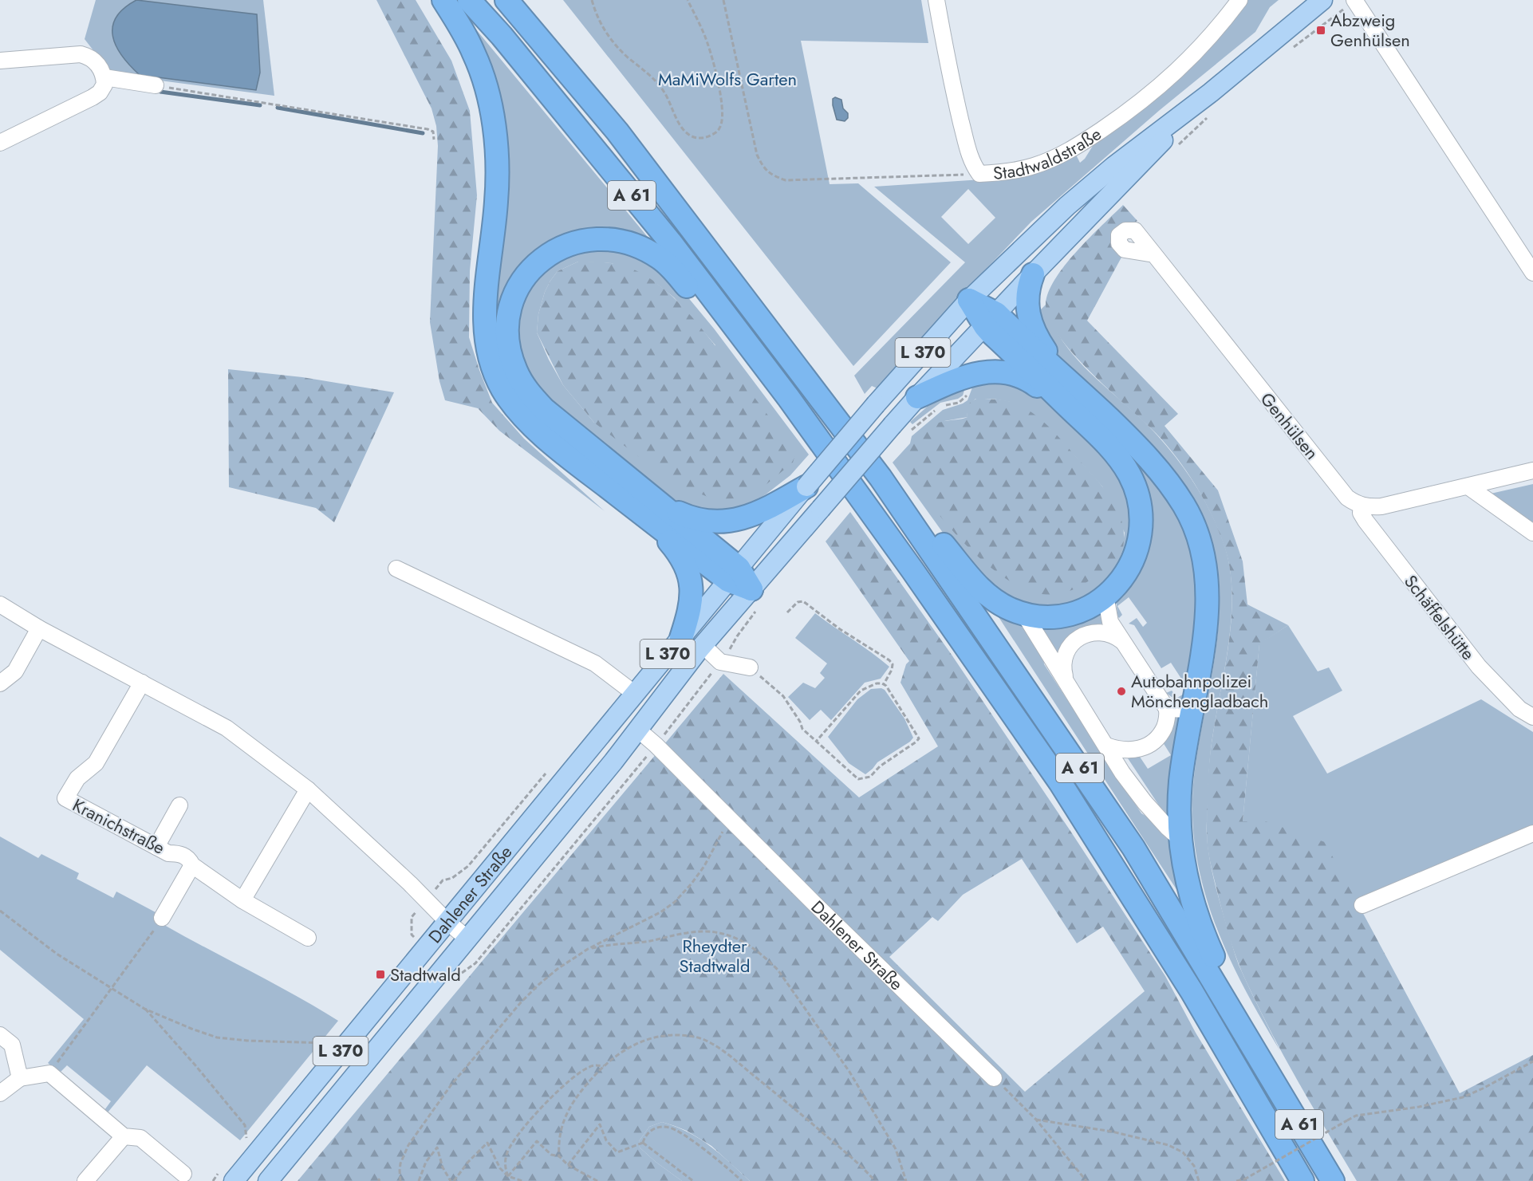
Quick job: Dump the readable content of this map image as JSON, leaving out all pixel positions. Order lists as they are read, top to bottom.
{
  "streets": {
    "highway": ["A 61"],
    "main road": ["L 370", "Dahlener Straße"],
    "street": [
      "Stadtwaldstraße",
      "Genhülsen",
      "Schäffelshütte",
      "Kranichstraße"
    ]
  },
  "crossings": [
    ["L 370", "Dahlener Straße"],
    ["Genhülsen", "Schäffelshütte"]
  ],
  "parks": ["MaMiWolfs Garten", "Rheydter Stadtwald"],
  "places": {
    "transit": ["Abzweig Genhülsen", "Stadtwald"],
    "other": ["Autobahnpolizei Mönchengladbach"]
  }
}
